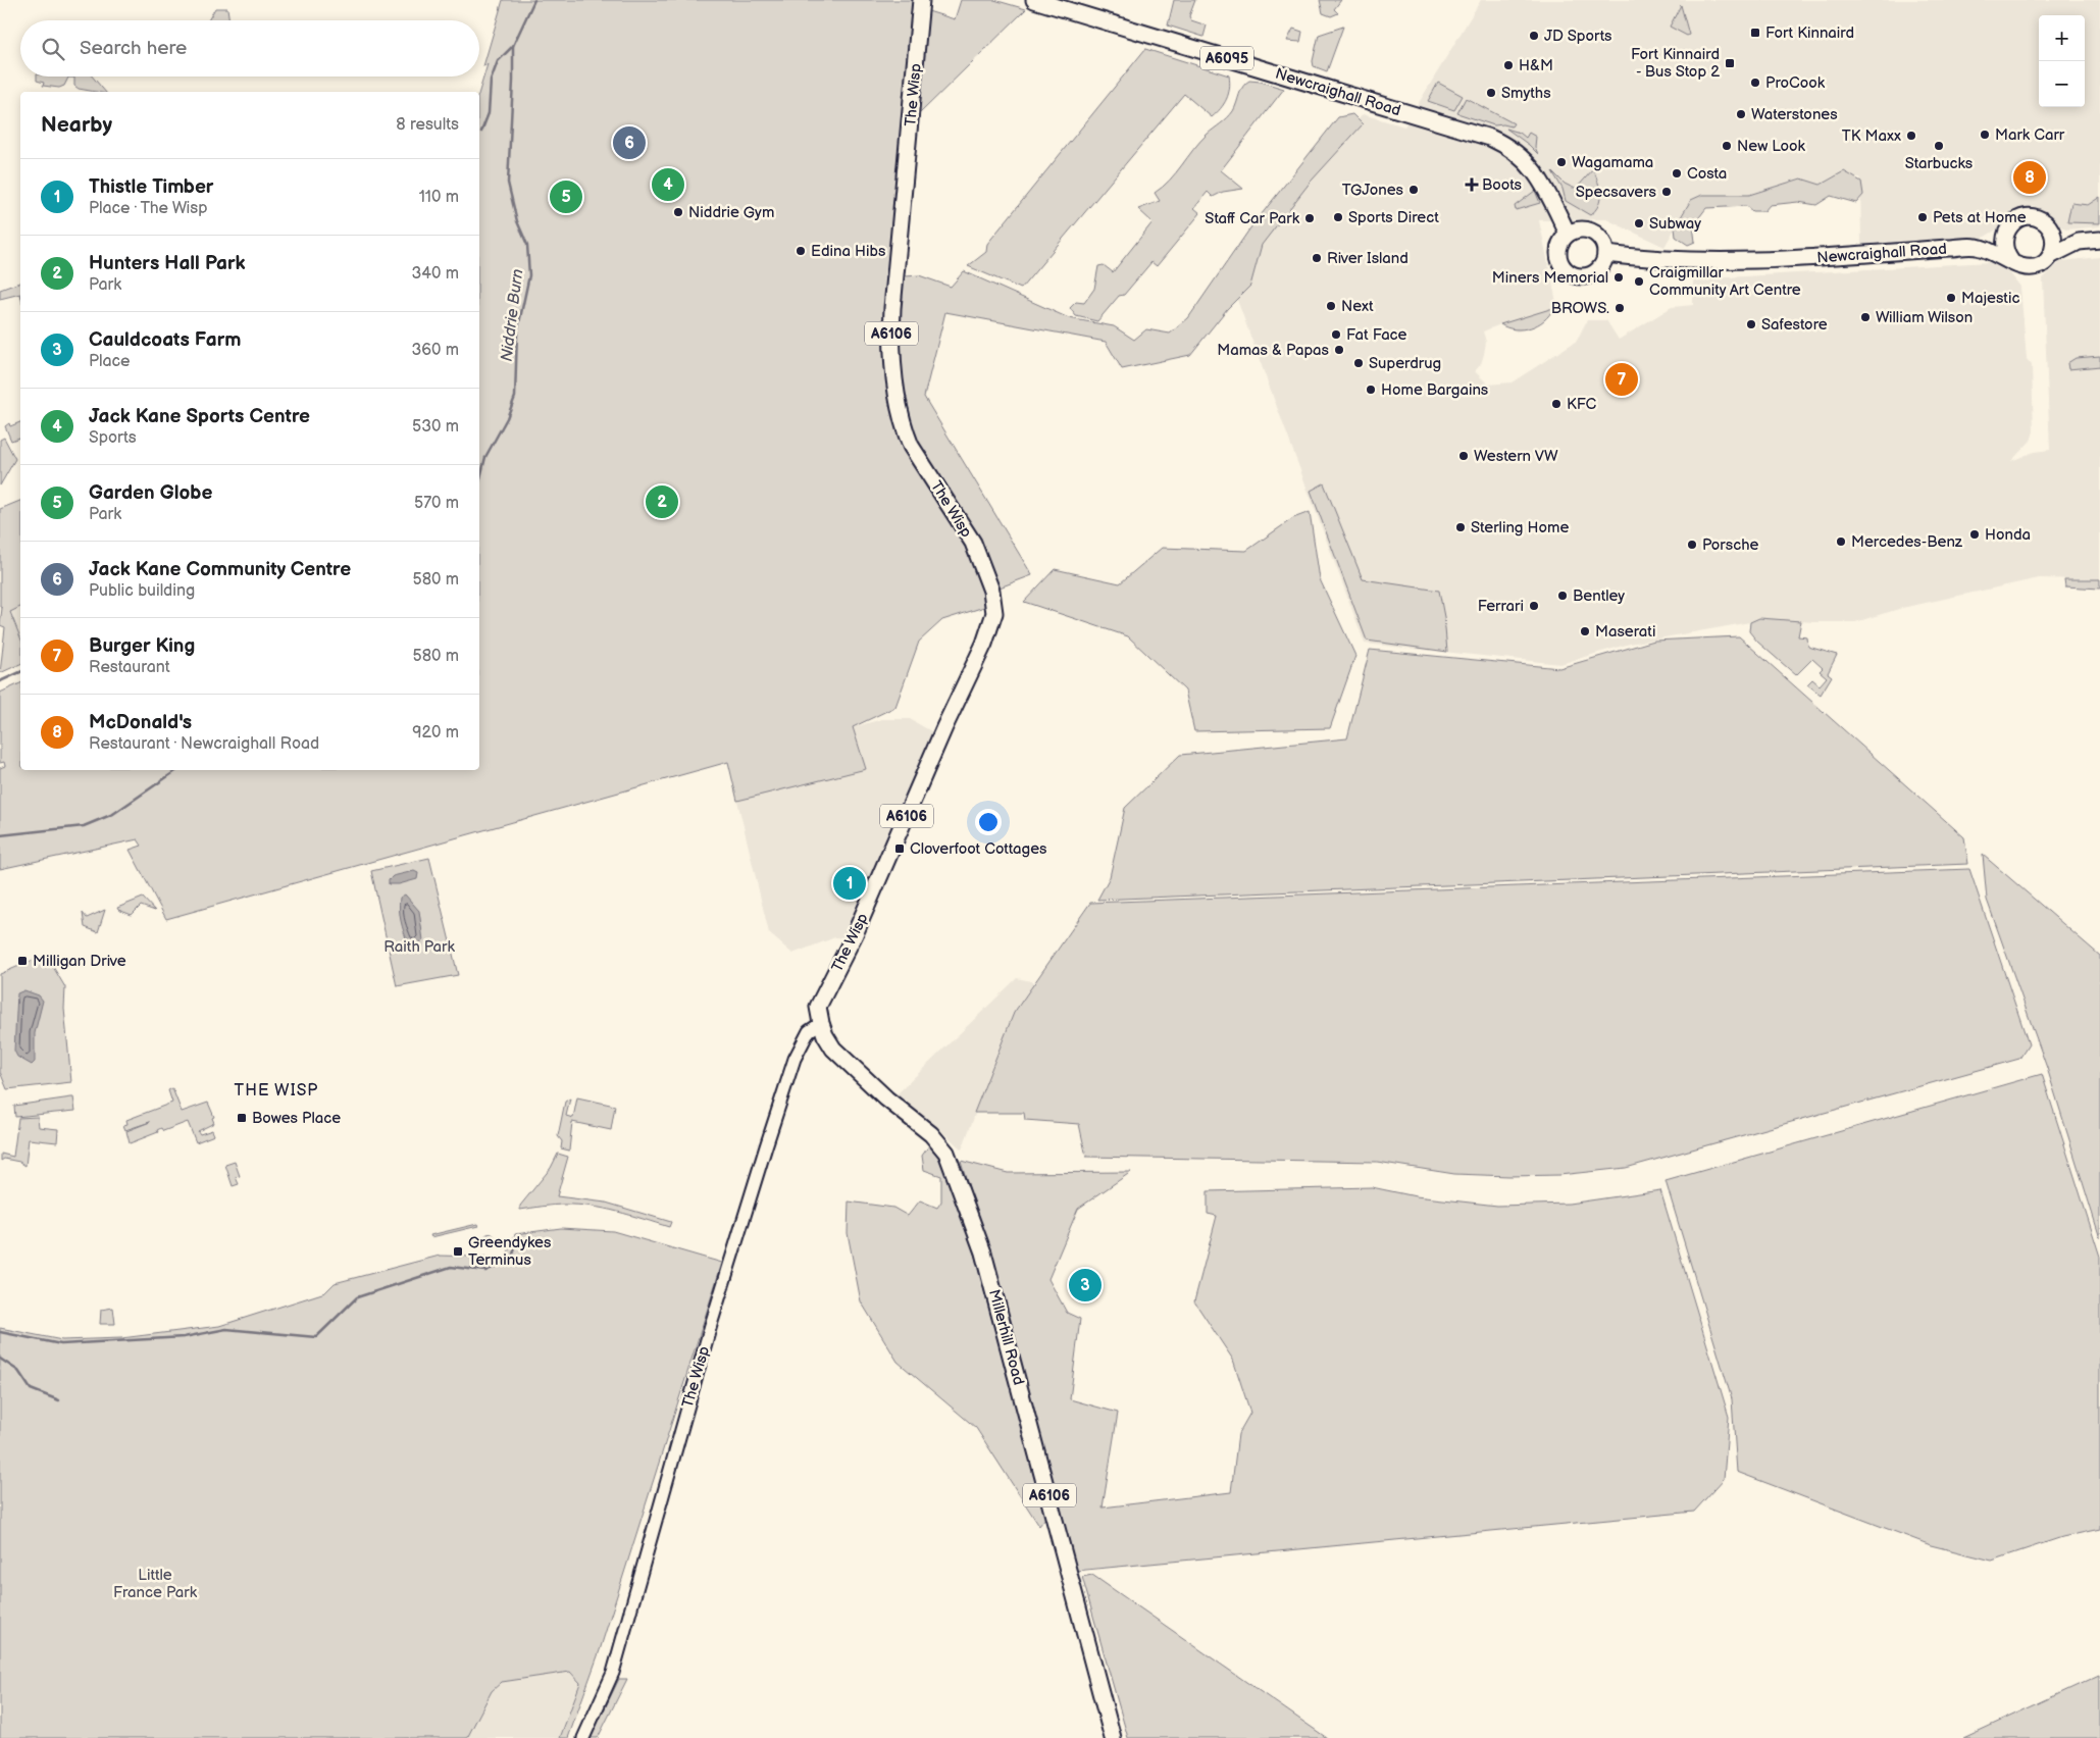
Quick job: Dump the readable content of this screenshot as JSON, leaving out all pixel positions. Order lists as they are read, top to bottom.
{
  "streets": {
    "main road": [
      "A6095",
      "Newcraighall Road",
      "The Wisp",
      "A6106",
      "Millerhill Road"
    ]
  },
  "crossings": [
    ["The Wisp", "Millerhill Road"]
  ],
  "districts": ["THE WISP"],
  "water": ["Niddrie Burn"],
  "parks": ["Raith Park", "Little France Park"],
  "places": {
    "transit": [
      "Fort Kinnaird",
      "Fort Kinnaird - Bus Stop 2",
      "Cloverfoot Cottages",
      "Milligan Drive",
      "Bowes Place",
      "Greendykes Terminus"
    ],
    "other": [
      "JD Sports",
      "H&M",
      "ProCook",
      "Smyths",
      "Waterstones",
      "Mark Carr",
      "TK Maxx",
      "New Look",
      "Starbucks",
      "Wagamama",
      "Costa",
      "TGJones",
      "Specsavers",
      "Niddrie Gym",
      "Sports Direct",
      "Pets at Home",
      "Staff Car Park",
      "Subway",
      "Edina Hibs",
      "River Island",
      "Miners Memorial",
      "Craigmillar Community Art Centre",
      "Majestic",
      "Next",
      "BROWS.",
      "William Wilson",
      "Safestore",
      "Fat Face",
      "Mamas & Papas",
      "Superdrug",
      "Home Bargains",
      "KFC",
      "Western VW",
      "Sterling Home",
      "Honda",
      "Mercedes-Benz",
      "Porsche",
      "Bentley",
      "Ferrari",
      "Maserati"
    ],
    "health": ["Boots"]
  },
  "page": {
    "map_buttons": ["+", "−"],
    "search": "Search here",
    "heading": ["Nearby", "8 results"],
    "pins": [
      "6",
      "8",
      "4",
      "5",
      "7",
      "2",
      "1",
      "3"
    ],
    "list": [
      {
        "mark": "1",
        "name": "Thistle Timber",
        "note": "Place · The Wisp",
        "value": "110 m"
      },
      {
        "mark": "2",
        "name": "Hunters Hall Park",
        "note": "Park",
        "value": "340 m"
      },
      {
        "mark": "3",
        "name": "Cauldcoats Farm",
        "note": "Place",
        "value": "360 m"
      },
      {
        "mark": "4",
        "name": "Jack Kane Sports Centre",
        "note": "Sports",
        "value": "530 m"
      },
      {
        "mark": "5",
        "name": "Garden Globe",
        "note": "Park",
        "value": "570 m"
      },
      {
        "mark": "6",
        "name": "Jack Kane Community Centre",
        "note": "Public building",
        "value": "580 m"
      },
      {
        "mark": "7",
        "name": "Burger King",
        "note": "Restaurant",
        "value": "580 m"
      },
      {
        "mark": "8",
        "name": "McDonald's",
        "note": "Restaurant · Newcraighall Road",
        "value": "920 m"
      }
    ]
  }
}
